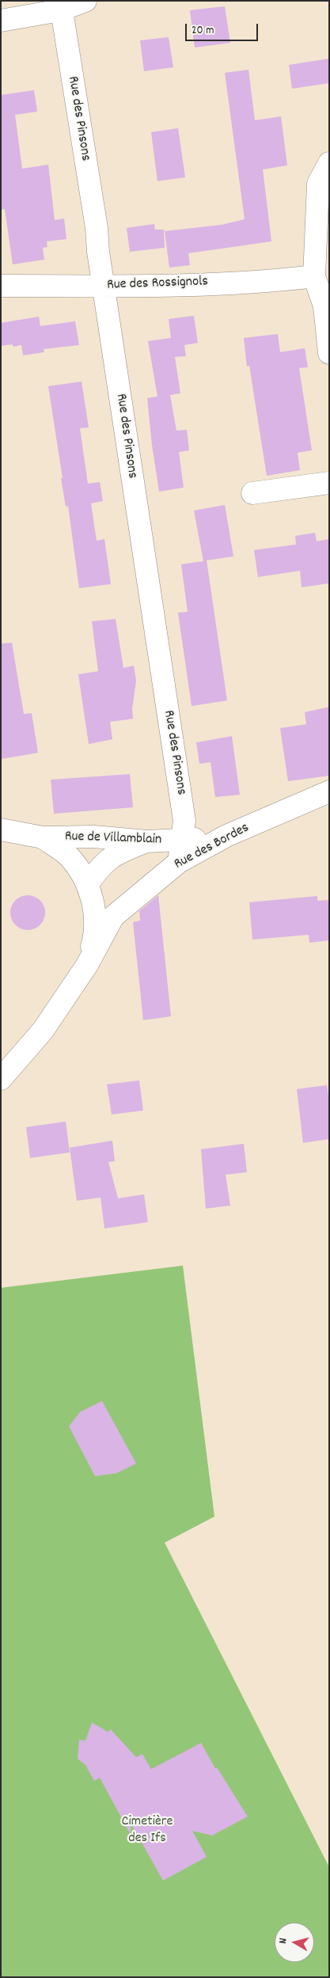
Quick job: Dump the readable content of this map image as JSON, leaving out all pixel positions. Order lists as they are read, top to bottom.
{
  "streets": {
    "street": [
      "Rue des Pinsons",
      "Rue des Rossignols",
      "Rue de Villamblain",
      "Rue des Bordes"
    ]
  },
  "crossings": [
    ["Rue des Pinsons", "Rue des Rossignols"],
    ["Rue des Pinsons", "Rue de Villamblain"],
    ["Rue des Pinsons", "Rue des Bordes"],
    ["Rue de Villamblain", "Rue des Bordes"]
  ],
  "parks": ["Cimetière des Ifs"],
  "scale_bar": "20 m",
  "north": "left"
}
